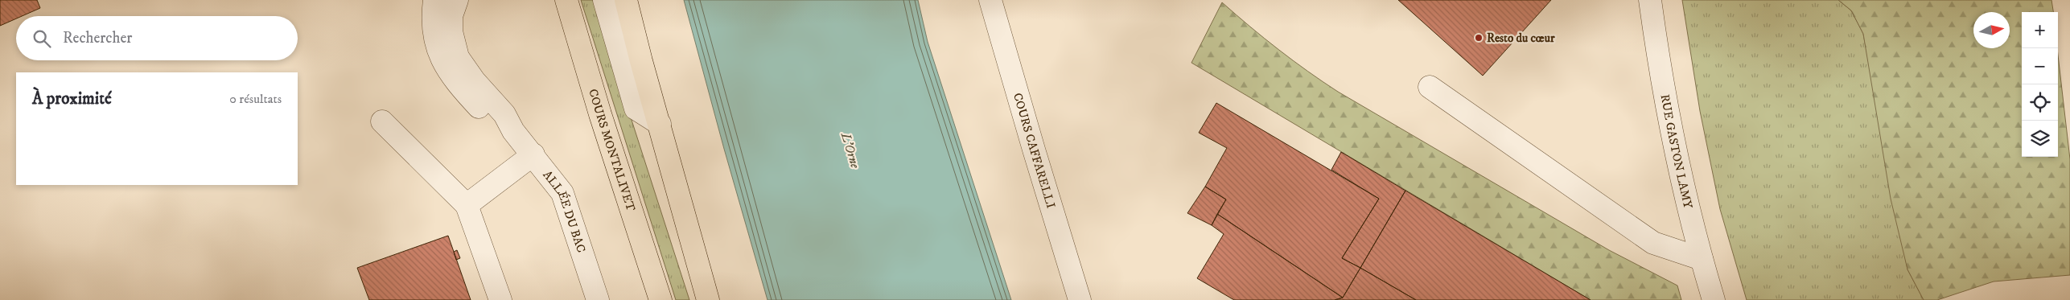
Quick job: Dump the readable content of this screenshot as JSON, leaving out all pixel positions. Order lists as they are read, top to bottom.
{
  "streets": {
    "main road": ["COURS MONTALIVET"],
    "street": ["COURS CAFFARELLI", "RUE GASTON LAMY", "ALLÉE DU BAC"]
  },
  "water": ["L'Orne"],
  "places": ["Resto du cœur"],
  "north": "right",
  "page": {
    "map_buttons": ["+", "−"],
    "search": "Rechercher",
    "heading": ["À proximité", "0 résultats"]
  }
}
